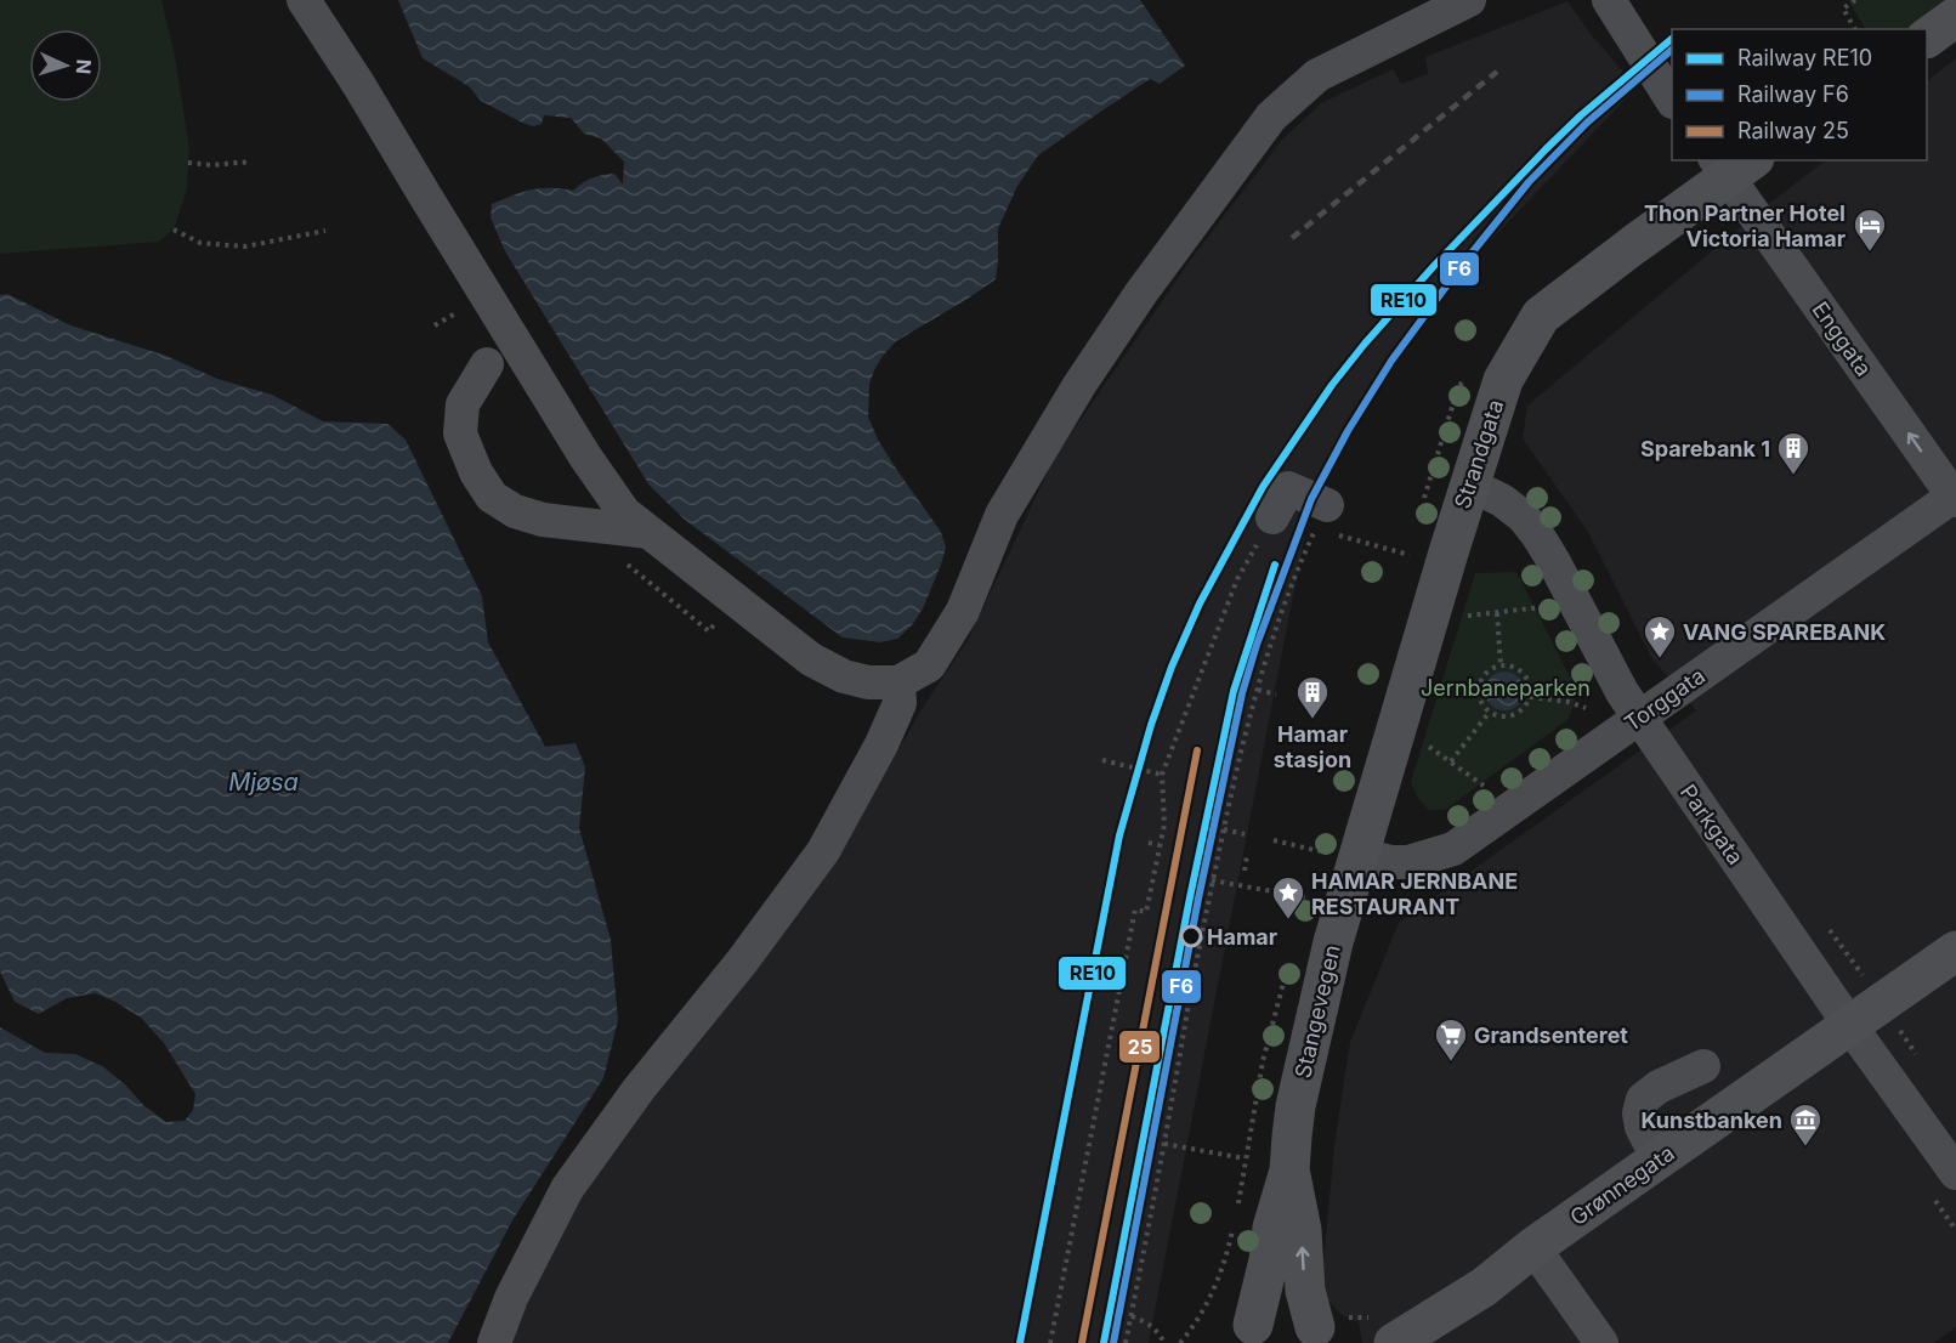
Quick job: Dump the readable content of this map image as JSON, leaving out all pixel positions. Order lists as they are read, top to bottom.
{
  "streets": {
    "main road": ["Strandgata", "Stangevegen", "Grønnegata"],
    "street": ["Enggata", "Torggata", "Parkgata"]
  },
  "crossings": [
    ["Enggata", "Strandgata"],
    ["Enggata", "Torggata"],
    ["Strandgata", "Torggata"],
    ["Strandgata", "Parkgata"],
    ["Strandgata", "Stangevegen"],
    ["Torggata", "Parkgata"],
    ["Torggata", "Stangevegen"],
    ["Parkgata", "Grønnegata"]
  ],
  "one_way": ["Enggata"],
  "water": ["Mjøsa"],
  "parks": ["Jernbaneparken"],
  "places": {
    "hotel": ["Thon Partner Hotel Victoria Hamar"],
    "building": ["Sparebank 1", "Hamar stasjon"],
    "place": ["VANG SPAREBANK", "HAMAR JERNBANE RESTAURANT"],
    "other": ["Hamar"],
    "supermarket": ["Grandsenteret"],
    "museum": ["Kunstbanken"]
  },
  "lines": ["rail line RE10", "rail line F6", "rail line 25"],
  "legend": ["Railway RE10", "Railway F6", "Railway 25"],
  "north": "right"
}
